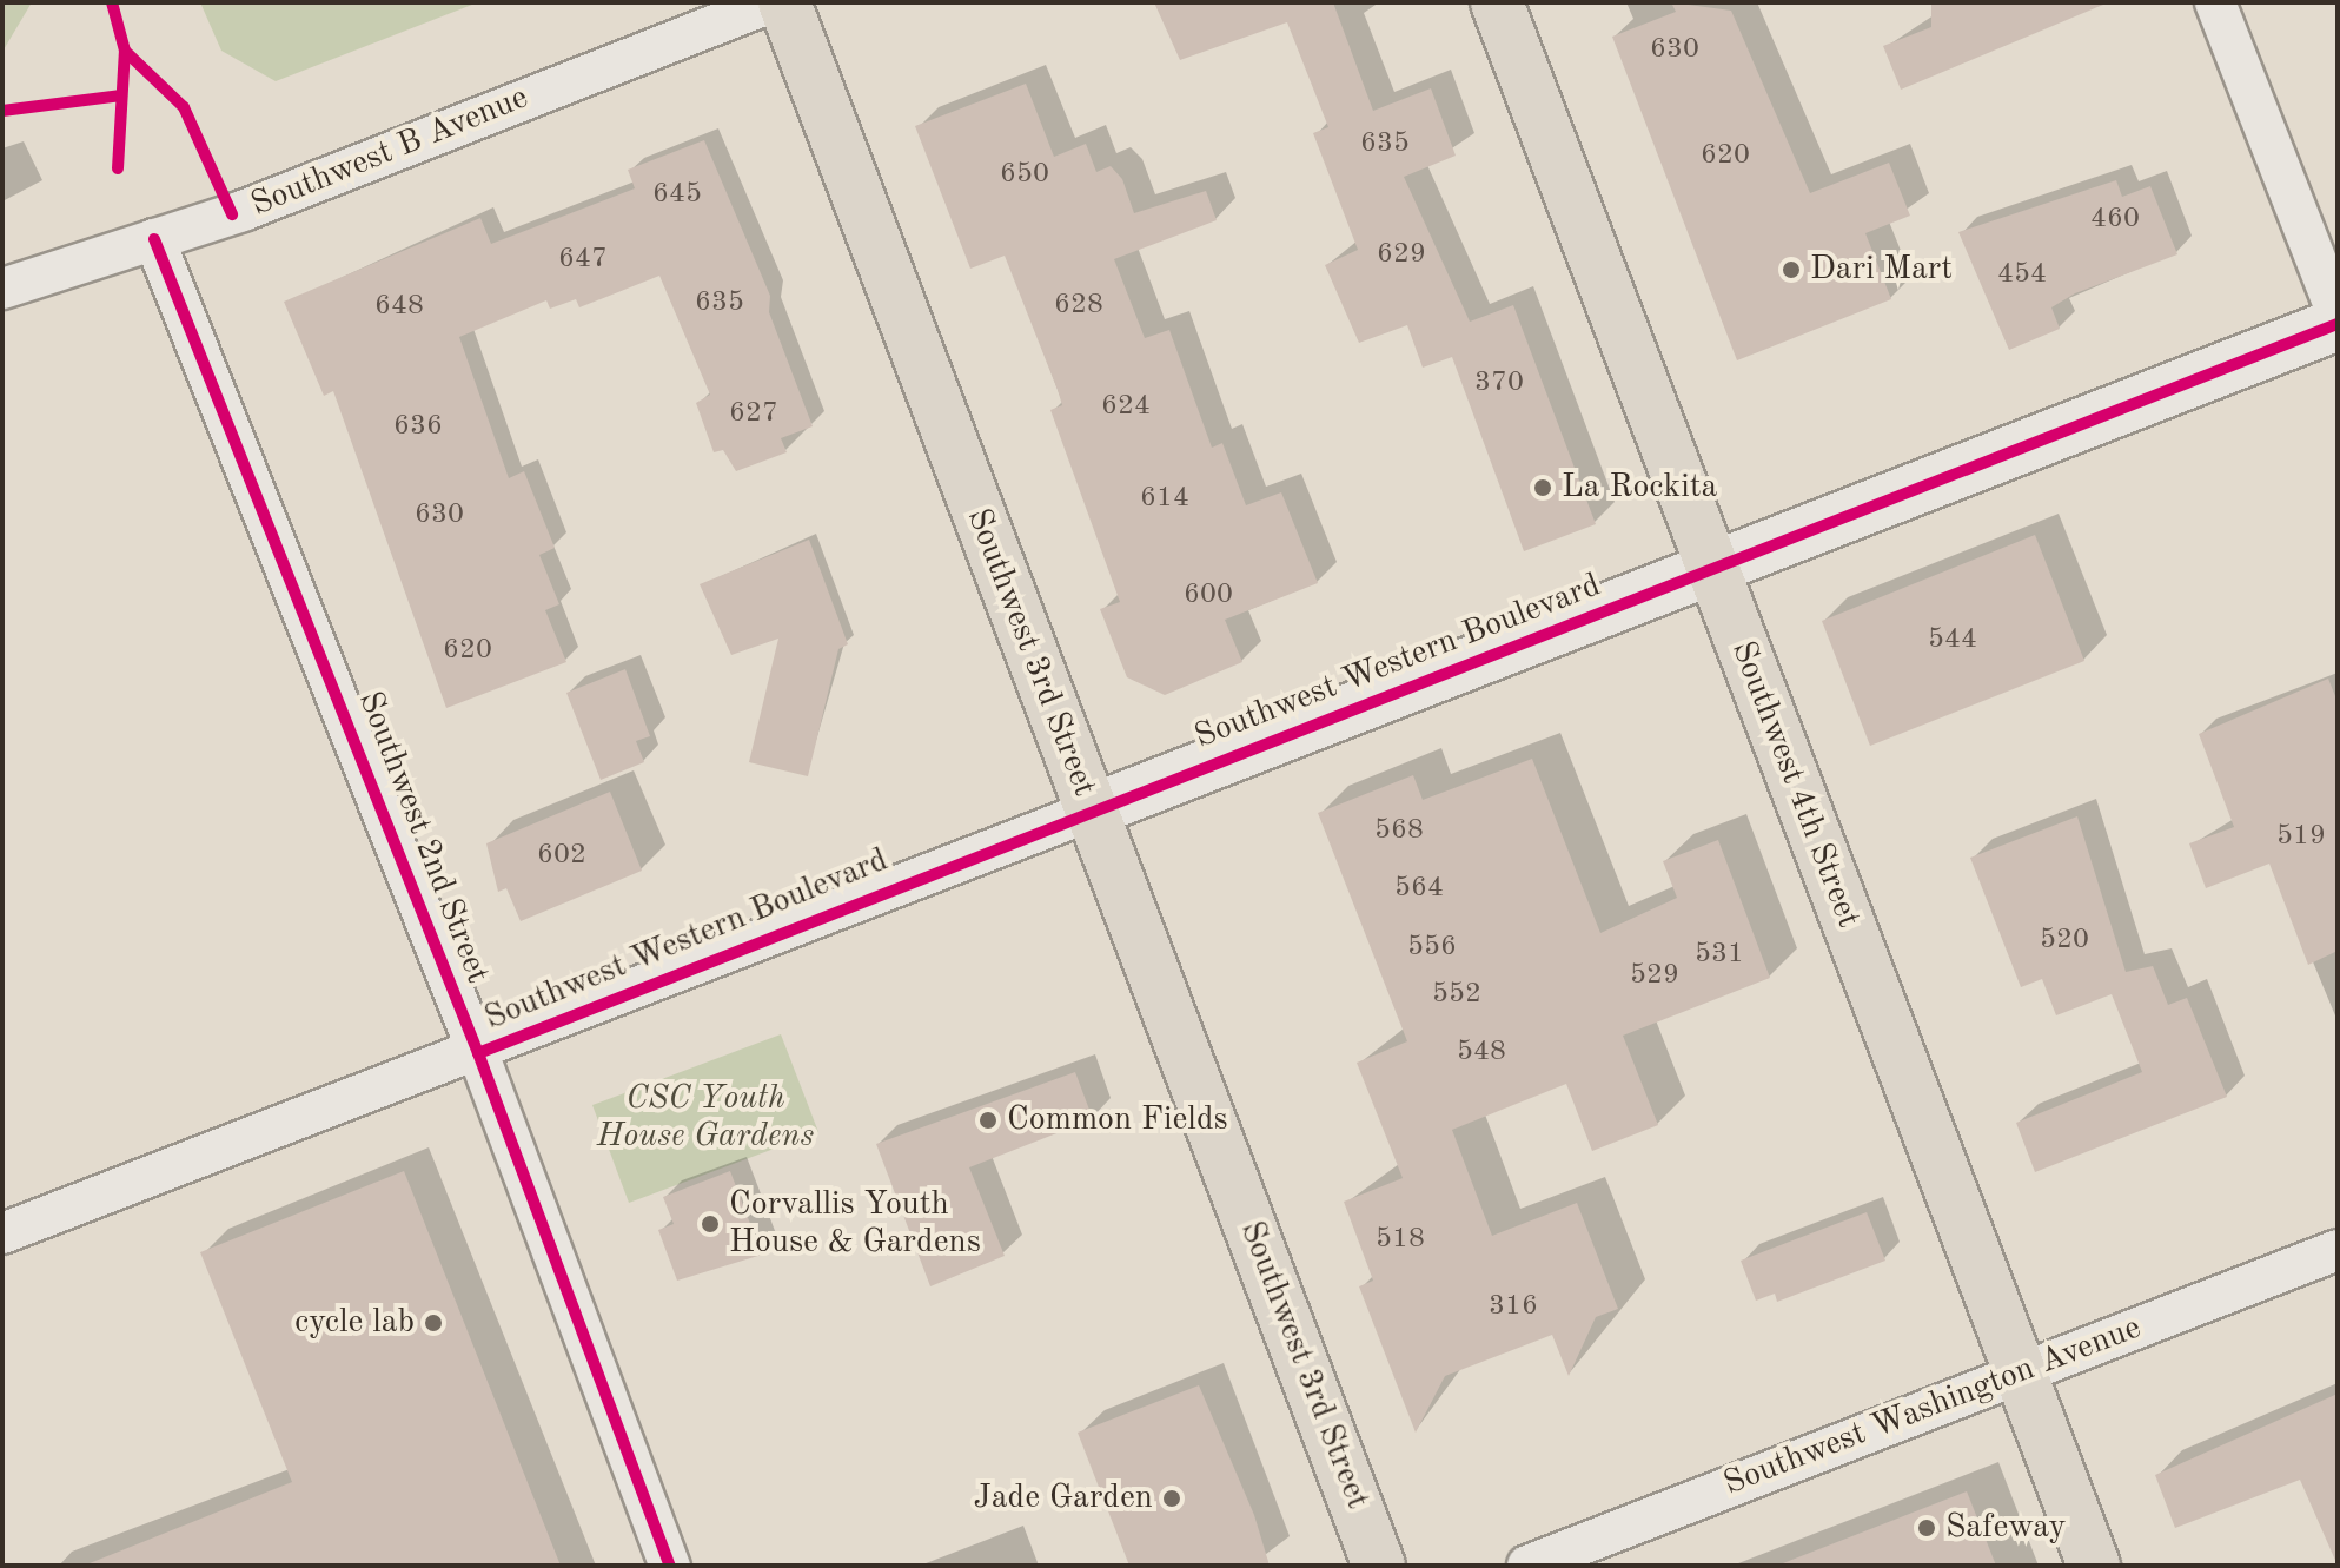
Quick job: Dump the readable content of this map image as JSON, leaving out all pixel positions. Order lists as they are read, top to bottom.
{
  "streets": {
    "highway": ["Southwest 3rd Street", "Southwest 4th Street"],
    "main road": ["Southwest Western Boulevard"],
    "street": ["Southwest B Avenue", "Southwest 2nd Street", "Southwest Washington Avenue"]
  },
  "crossings": [
    ["Southwest B Avenue", "Southwest 2nd Street"],
    ["Southwest 3rd Street", "Southwest Western Boulevard"],
    ["Southwest Western Boulevard", "Southwest 4th Street"],
    ["Southwest Western Boulevard", "Southwest 2nd Street"],
    ["Southwest 4th Street", "Southwest Washington Avenue"]
  ],
  "parks": ["CSC Youth House Gardens"],
  "places": [
    "Dari Mart",
    "La Rockita",
    "Common Fields",
    "Corvallis Youth House & Gardens",
    "cycle lab",
    "Jade Garden",
    "Safeway"
  ],
  "house_numbers": [
    "630",
    "635",
    "620",
    "650",
    "645",
    "460",
    "629",
    "647",
    "454",
    "635",
    "628",
    "648",
    "370",
    "624",
    "627",
    "636",
    "614",
    "630",
    "600",
    "544",
    "620",
    "568",
    "519",
    "602",
    "564",
    "520",
    "556",
    "531",
    "529",
    "552",
    "548",
    "518",
    "316"
  ]
}
